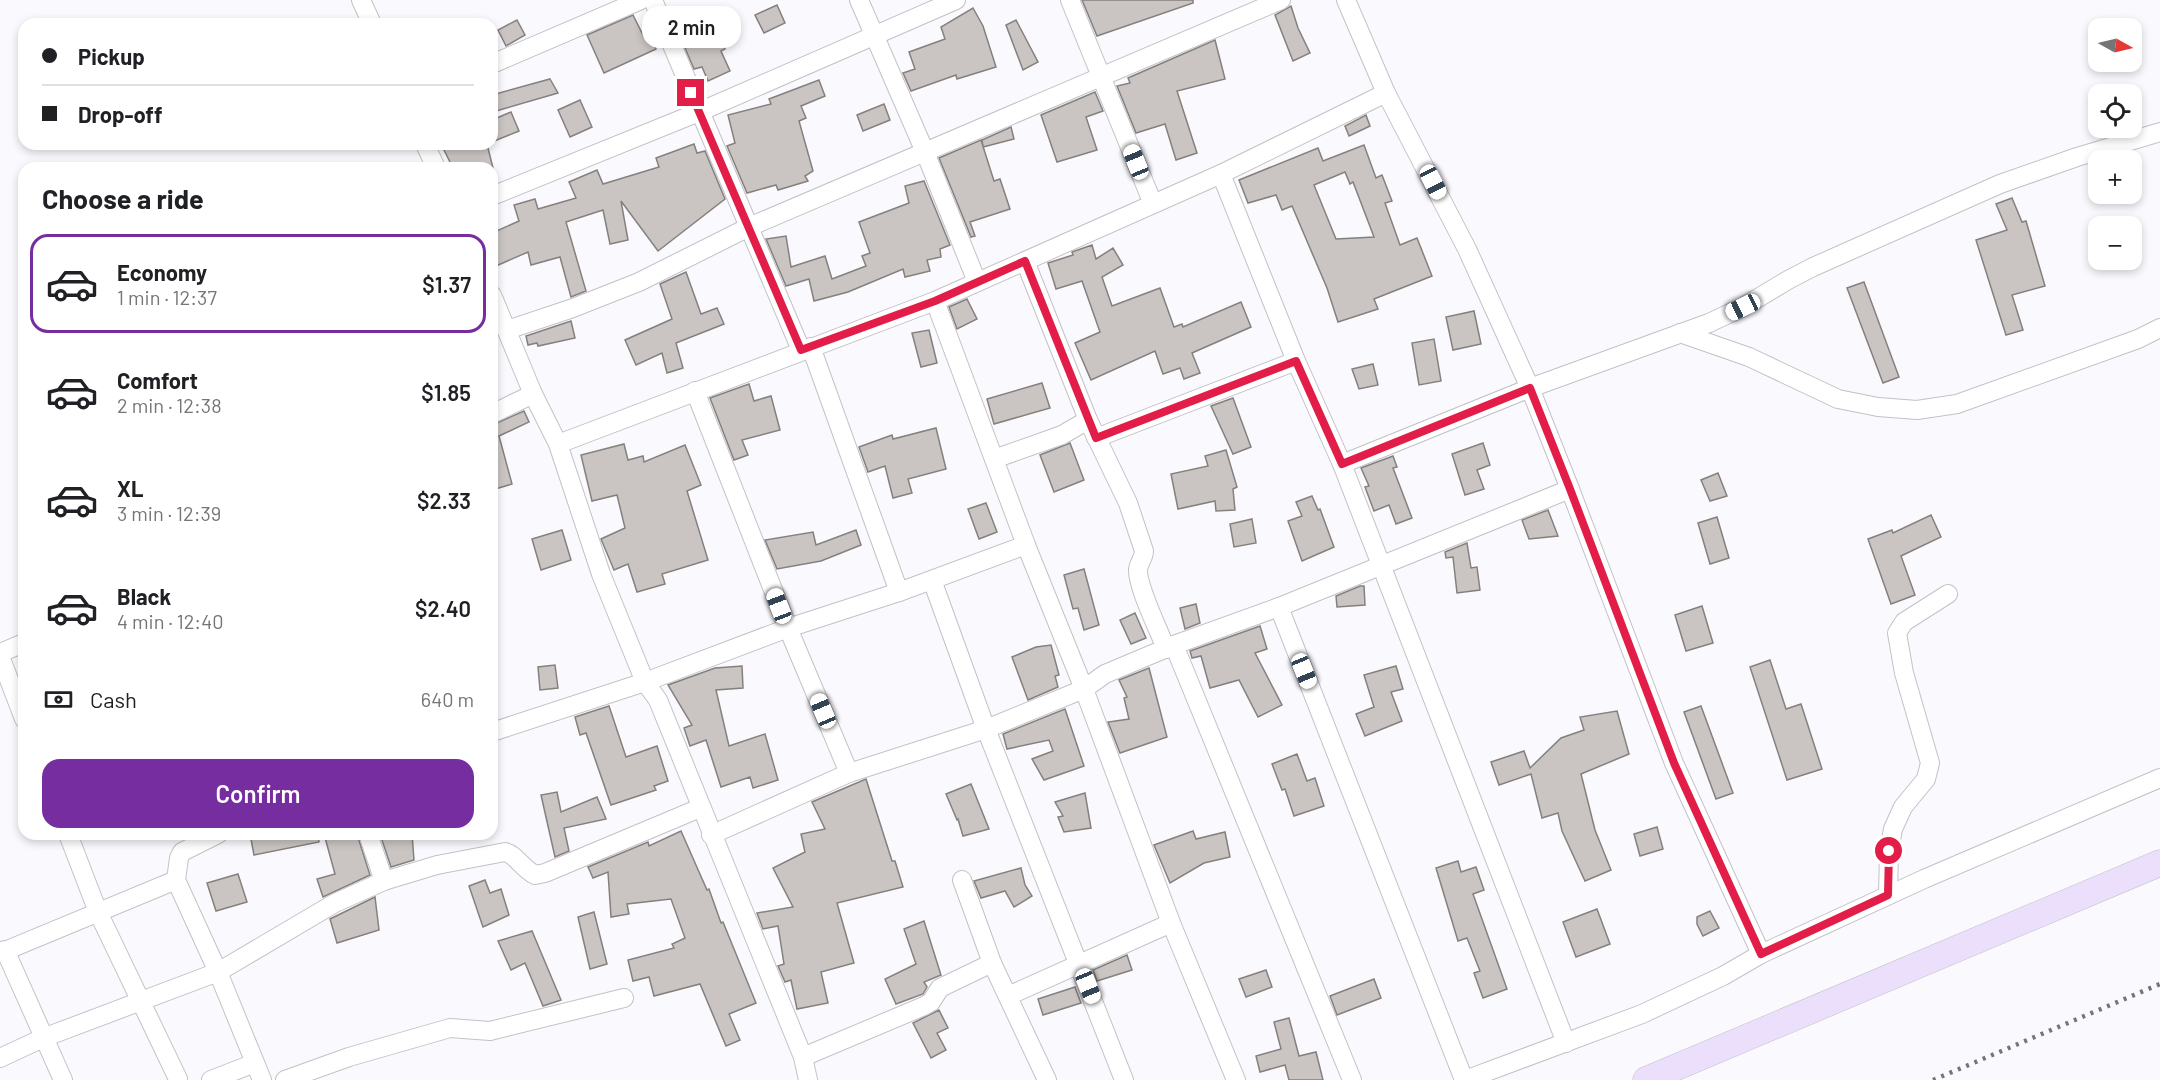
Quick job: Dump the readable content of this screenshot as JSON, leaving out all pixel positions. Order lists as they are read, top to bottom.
{
  "north": "right",
  "page": {
    "bubble": "2 min",
    "map_buttons": ["+", "−"],
    "banner": ["Pickup", "Drop-off"],
    "heading": "Choose a ride",
    "list": [
      {
        "name": "Economy",
        "note": "1 min · 12:37",
        "value": "$1.37"
      },
      {
        "name": "Comfort",
        "note": "2 min · 12:38",
        "value": "$1.85"
      },
      {
        "name": "XL",
        "note": "3 min · 12:39",
        "value": "$2.33"
      },
      {
        "name": "Black",
        "note": "4 min · 12:40",
        "value": "$2.40"
      }
    ],
    "pay": ["Cash", "640 m"],
    "buttons": "Confirm"
  }
}
